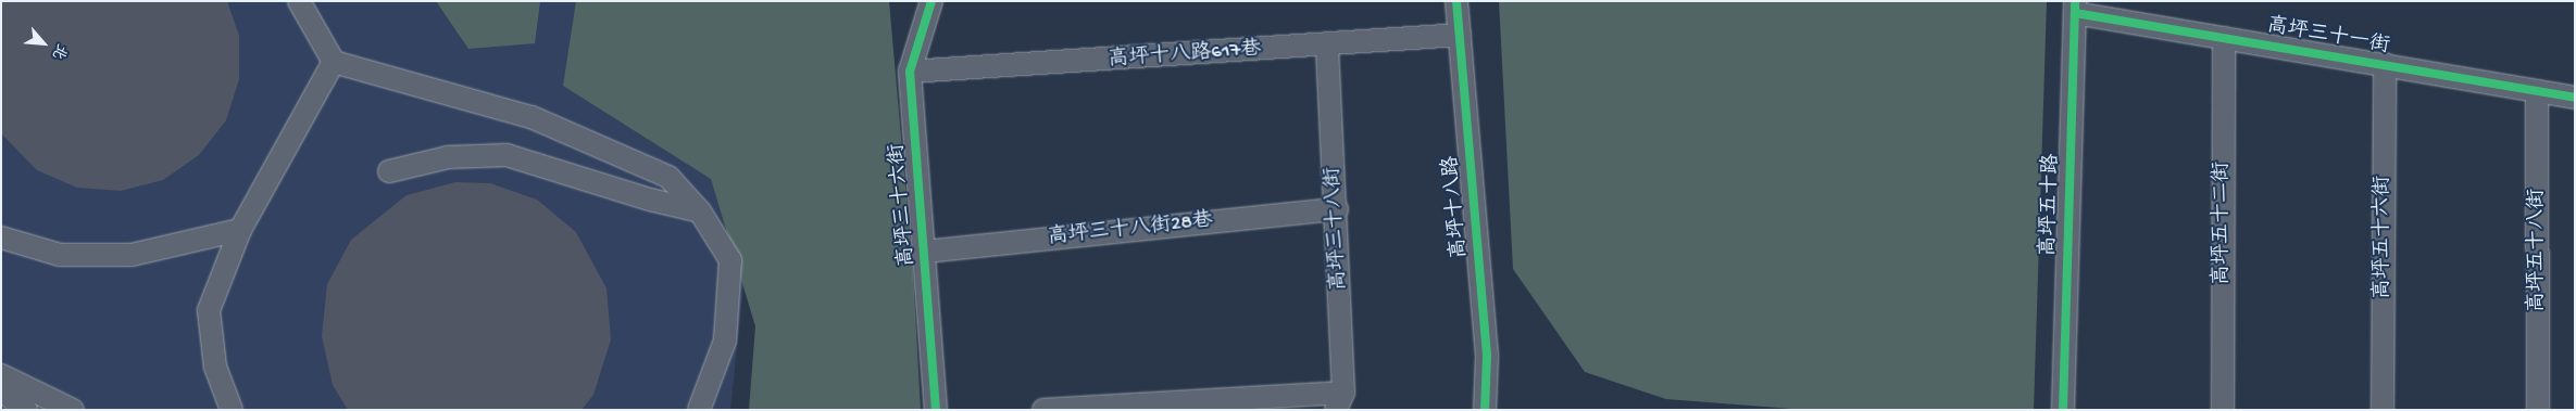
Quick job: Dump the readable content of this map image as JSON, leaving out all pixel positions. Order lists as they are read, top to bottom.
{
  "streets": {
    "street": [
      "高坪三十一街",
      "高坪十八路617巷",
      "高坪三十六街",
      "高坪五十路",
      "高坪十八路",
      "高坪五十二街",
      "高坪三十八街",
      "高坪三十八街28巷",
      "高坪五十六街",
      "高坪五十八街"
    ]
  },
  "crossings": [
    ["高坪三十一街", "高坪五十路"],
    ["高坪三十一街", "高坪五十二街"],
    ["高坪三十一街", "高坪五十六街"],
    ["高坪三十一街", "高坪五十八街"],
    ["高坪十八路617巷", "高坪三十六街"],
    ["高坪十八路617巷", "高坪十八路"],
    ["高坪十八路617巷", "高坪三十八街"],
    ["高坪三十六街", "高坪三十八街28巷"],
    ["高坪三十八街", "高坪三十八街28巷"]
  ],
  "north": "bottom right"
}
